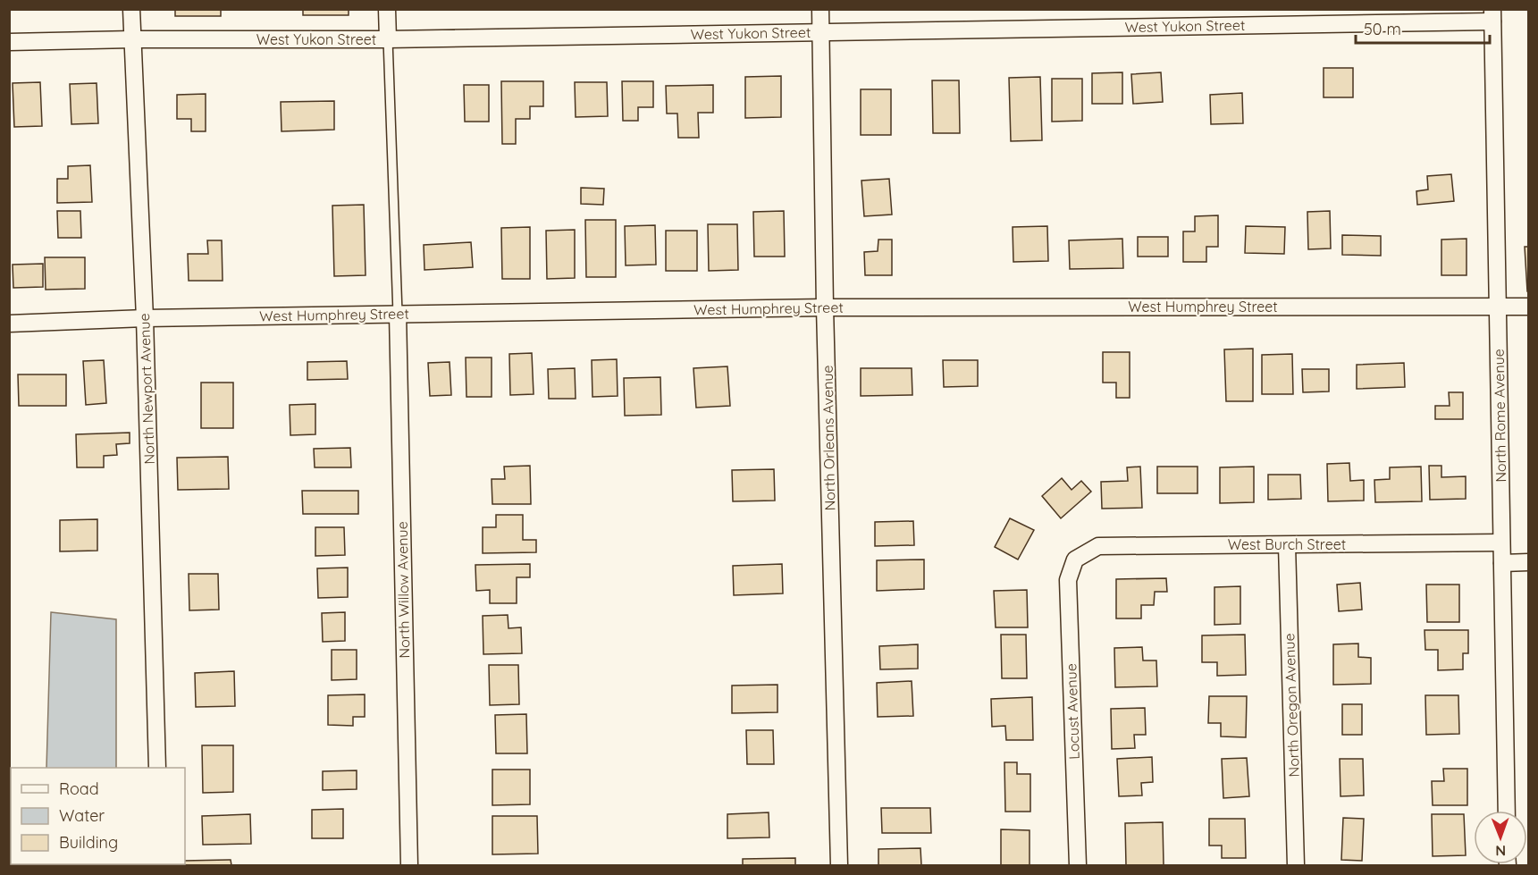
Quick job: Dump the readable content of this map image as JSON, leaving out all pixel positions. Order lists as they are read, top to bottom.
{
  "streets": {
    "street": [
      "West Yukon Street",
      "West Humphrey Street",
      "North Newport Avenue",
      "North Rome Avenue",
      "North Orleans Avenue",
      "West Burch Street",
      "North Willow Avenue",
      "North Oregon Avenue",
      "Locust Avenue"
    ]
  },
  "crossings": [
    ["West Yukon Street", "North Newport Avenue"],
    ["West Yukon Street", "North Rome Avenue"],
    ["West Yukon Street", "North Orleans Avenue"],
    ["West Humphrey Street", "North Newport Avenue"],
    ["West Humphrey Street", "North Rome Avenue"],
    ["West Humphrey Street", "North Orleans Avenue"],
    ["West Humphrey Street", "North Willow Avenue"],
    ["North Rome Avenue", "West Burch Street"],
    ["West Burch Street", "North Oregon Avenue"],
    ["West Burch Street", "Locust Avenue"]
  ],
  "legend": ["Road", "Water", "Building"],
  "scale_bar": "50 m",
  "north": "bottom"
}
